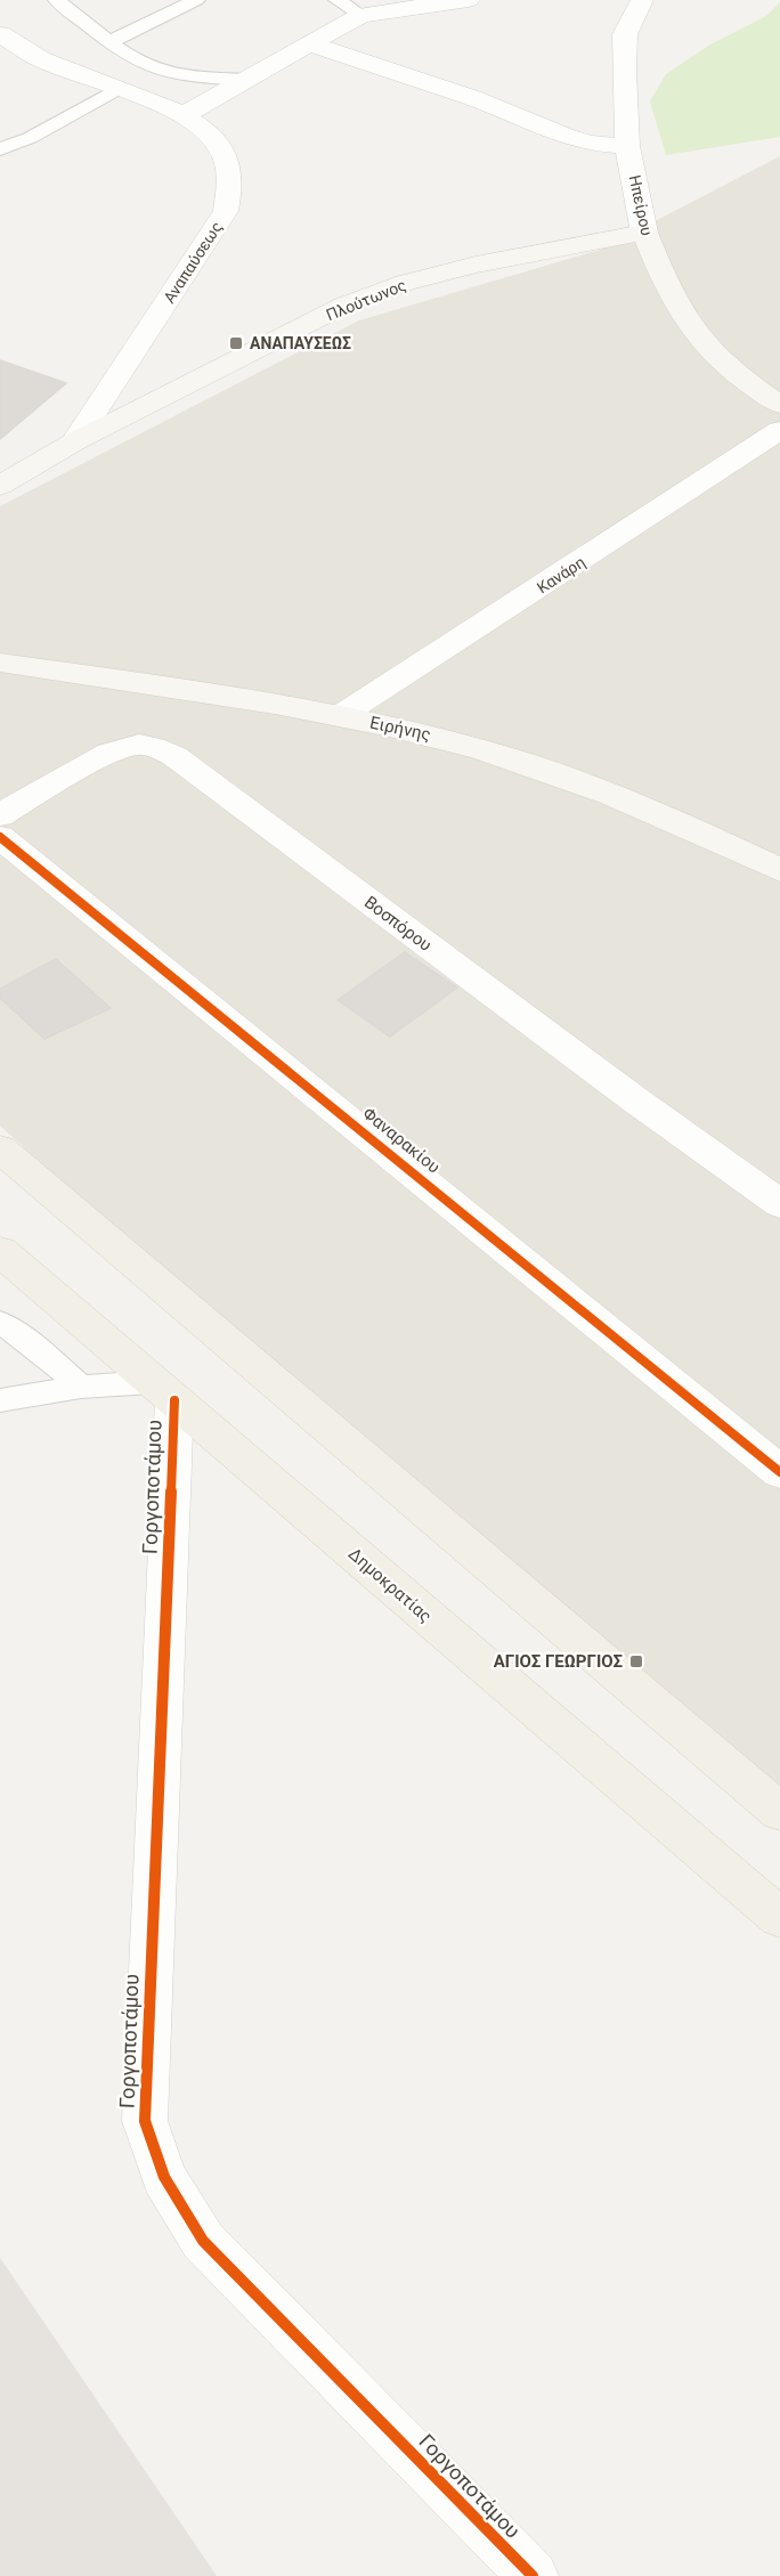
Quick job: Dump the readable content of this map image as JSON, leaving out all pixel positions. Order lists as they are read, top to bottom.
{
  "streets": {
    "main road": ["Δημοκρατίας"],
    "street": [
      "Ηπείρου",
      "Αναπαύσεως",
      "Πλούτωνος",
      "Κανάρη",
      "Ειρήνης",
      "Βοσπόρου",
      "Φαναρακίου",
      "Γοργοποτάμου"
    ]
  },
  "crossings": [
    ["Ηπείρου", "Πλούτωνος"],
    ["Αναπαύσεως", "Πλούτωνος"],
    ["Κανάρη", "Ειρήνης"],
    ["Γοργοποτάμου", "Δημοκρατίας"]
  ],
  "places": {
    "transit": ["ΑΝΑΠΑΥΣΕΩΣ", "ΑΓΙΟΣ ΓΕΩΡΓΙΟΣ"]
  }
}
